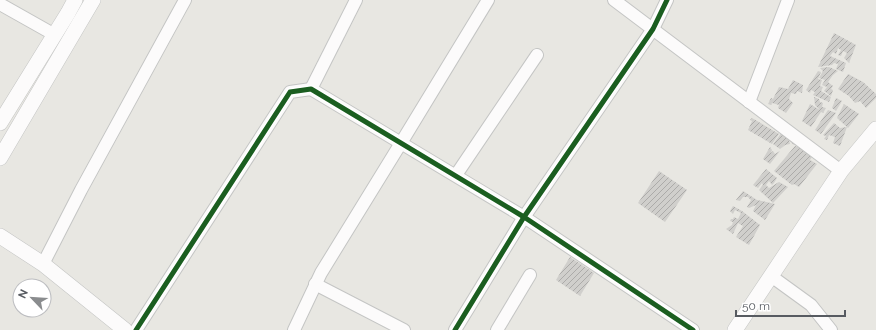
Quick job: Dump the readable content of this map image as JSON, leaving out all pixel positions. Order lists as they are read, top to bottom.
{
  "scale_bar": "50 m",
  "north": "top left"
}
